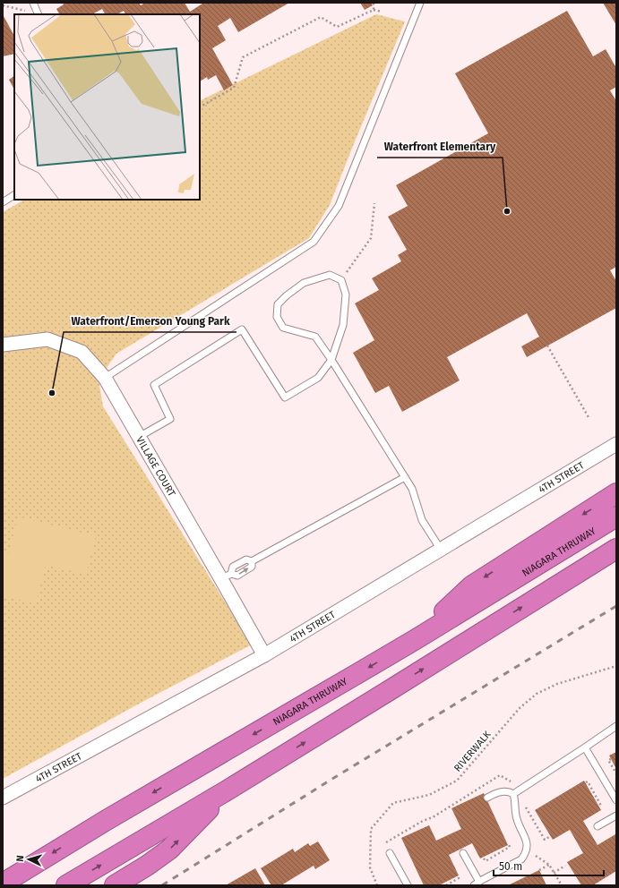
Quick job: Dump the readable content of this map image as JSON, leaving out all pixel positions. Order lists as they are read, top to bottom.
{
  "streets": {
    "highway": ["NIAGARA THRUWAY"],
    "street": ["VILLAGE COURT", "4TH STREET"],
    "path": ["RIVERWALK"]
  },
  "crossings": [
    ["VILLAGE COURT", "4TH STREET"]
  ],
  "places": ["Waterfront Elementary", "Waterfront/Emerson Young Park"],
  "scale_bar": "50 m",
  "north": "left"
}
